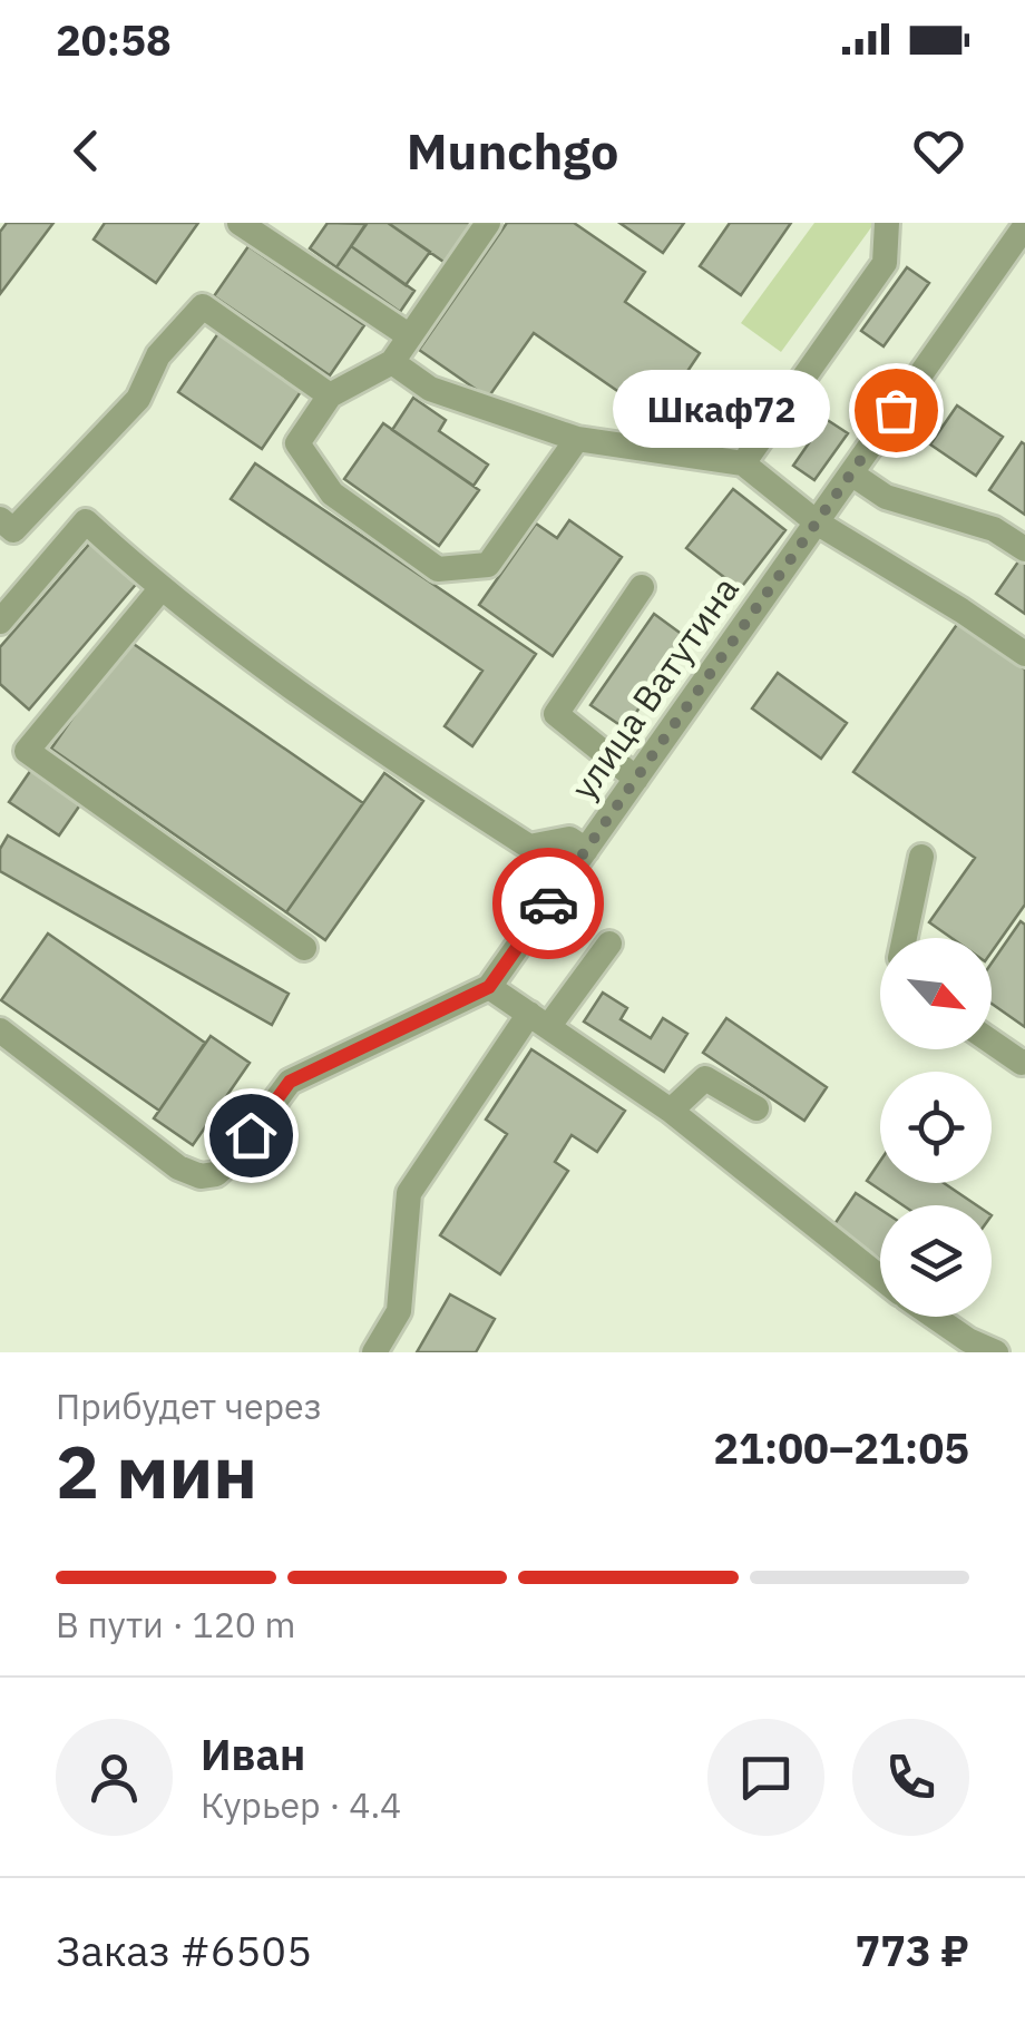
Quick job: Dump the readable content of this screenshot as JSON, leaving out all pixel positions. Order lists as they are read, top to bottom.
{
  "streets": {
    "street": ["улица Ватутина"]
  },
  "places": ["Шкаф72"],
  "north": "bottom right",
  "page": {
    "status": "20:58",
    "header": "Munchgo",
    "bubble": "Шкаф72",
    "heading": ["2 мин", "Прибудет через", "21:00–21:05"],
    "panel": [
      "Иван",
      "Курьер · 4.4",
      "Заказ #6505",
      "773 ₽"
    ],
    "bar": "В пути · 120 m"
  }
}
